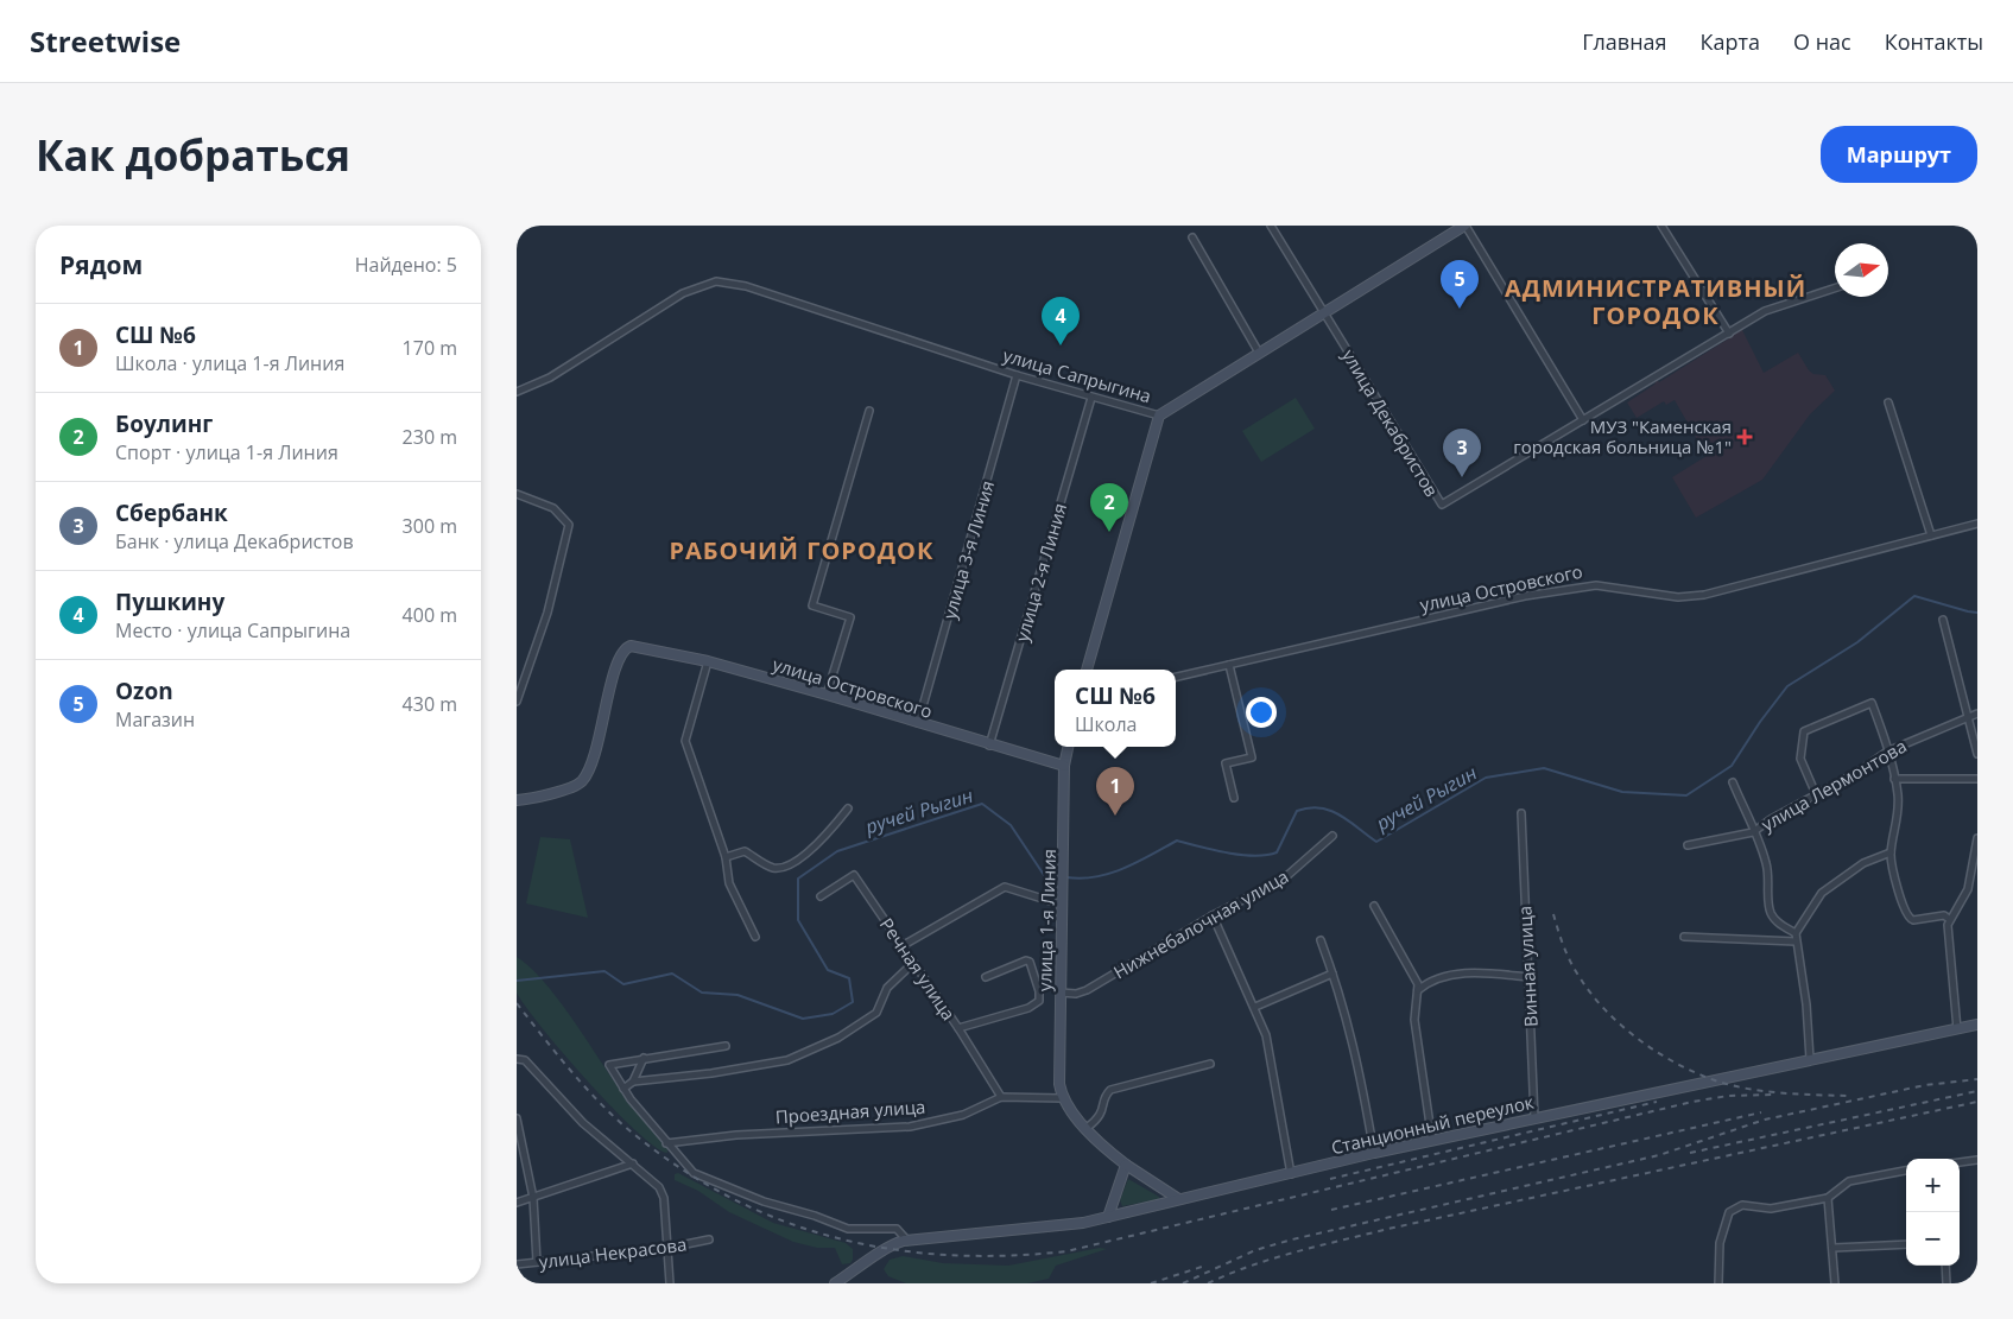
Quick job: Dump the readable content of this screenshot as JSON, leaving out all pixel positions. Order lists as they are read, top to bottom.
{
  "streets": {
    "street": [
      "улица Сапрыгина",
      "улица Декабристов",
      "улица 3-я Линия",
      "улица 2-я Линия",
      "улица Островского",
      "улица Лермонтова",
      "улица 1-я Линия",
      "Нижнебалочная улица",
      "Винная улица",
      "Речная улица",
      "Проездная улица",
      "Станционный переулок",
      "улица Некрасова"
    ]
  },
  "crossings": [
    ["улица Сапрыгина", "улица Декабристов"],
    ["улица Сапрыгина", "улица 3-я Линия"],
    ["улица Сапрыгина", "улица 2-я Линия"],
    ["улица 3-я Линия", "улица Островского"],
    ["улица 2-я Линия", "улица Островского"],
    ["улица Островского", "улица 1-я Линия"],
    ["улица 1-я Линия", "Нижнебалочная улица"],
    ["улица 1-я Линия", "Проездная улица"],
    ["Винная улица", "Станционный переулок"],
    ["Речная улица", "Проездная улица"]
  ],
  "districts": ["АДМИНИСТРАТИВНЫЙ ГОРОДОК", "РАБОЧИЙ ГОРОДОК"],
  "water": ["ручей Рыгин"],
  "places": {
    "health": ["МУЗ \"Каменская городская больница №1\""]
  },
  "north": "right",
  "page": {
    "header": "Streetwise",
    "nav": [
      "Главная",
      "Карта",
      "О нас",
      "Контакты"
    ],
    "buttons": "Маршрут",
    "title": "Как добраться",
    "heading": ["Рядом", "Найдено: 5"],
    "pins": [
      "5",
      "4",
      "3",
      "2",
      "1"
    ],
    "list": [
      {
        "mark": "1",
        "name": "СШ №6",
        "note": "Школа · улица 1-я Линия",
        "value": "170 m"
      },
      {
        "mark": "2",
        "name": "Боулинг",
        "note": "Спорт · улица 1-я Линия",
        "value": "230 m"
      },
      {
        "mark": "3",
        "name": "Сбербанк",
        "note": "Банк · улица Декабристов",
        "value": "300 m"
      },
      {
        "mark": "4",
        "name": "Пушкину",
        "note": "Место · улица Сапрыгина",
        "value": "400 m"
      },
      {
        "mark": "5",
        "name": "Ozon",
        "note": "Магазин",
        "value": "430 m"
      }
    ],
    "popup": ["СШ №6", "Школа"],
    "map_buttons": ["+", "−"]
  }
}
